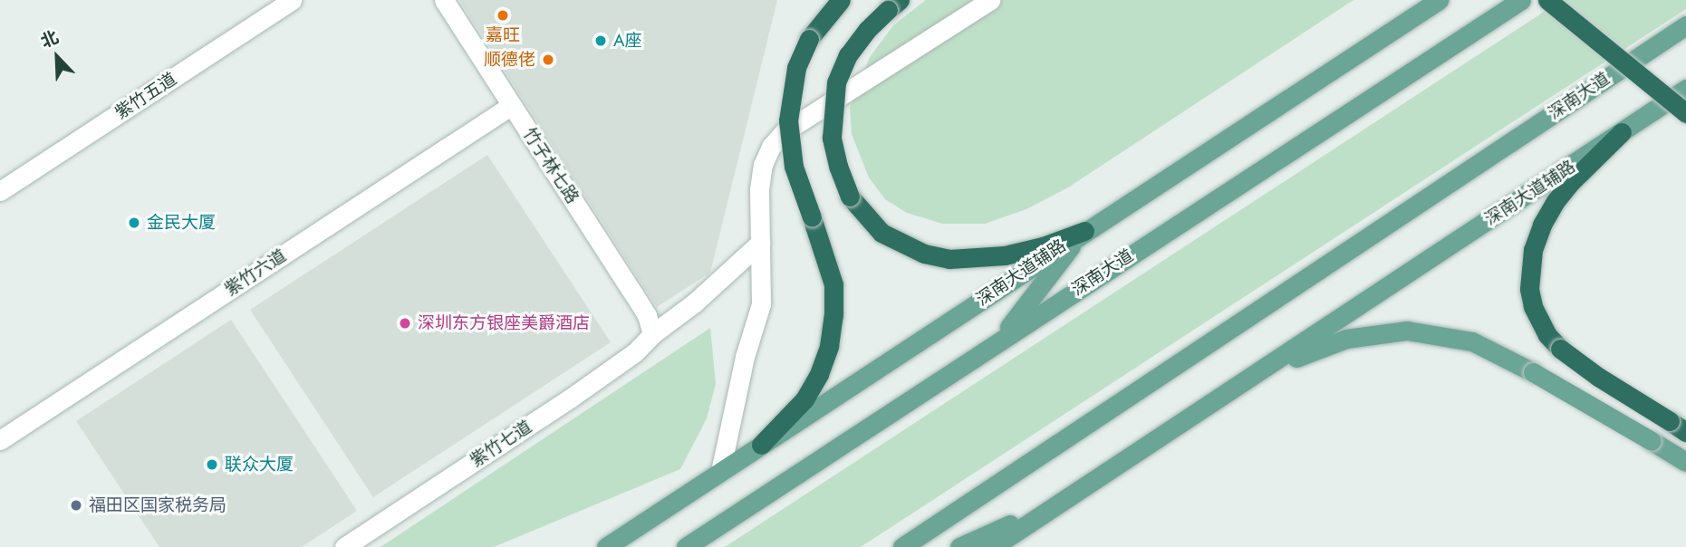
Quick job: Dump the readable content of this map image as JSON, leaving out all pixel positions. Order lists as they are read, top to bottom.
{
  "streets": {
    "main road": ["深南大道", "深南大道辅路"],
    "street": [
      "紫竹五道",
      "竹子林七路",
      "紫竹六道",
      "紫竹七道"
    ]
  },
  "crossings": [
    ["竹子林七路", "紫竹六道"],
    ["竹子林七路", "紫竹七道"]
  ],
  "places": [
    "嘉旺",
    "A座",
    "顺德佬",
    "金民大厦",
    "深圳东方银座美爵酒店",
    "联众大厦",
    "福田区国家税务局"
  ],
  "north": "top left"
}
